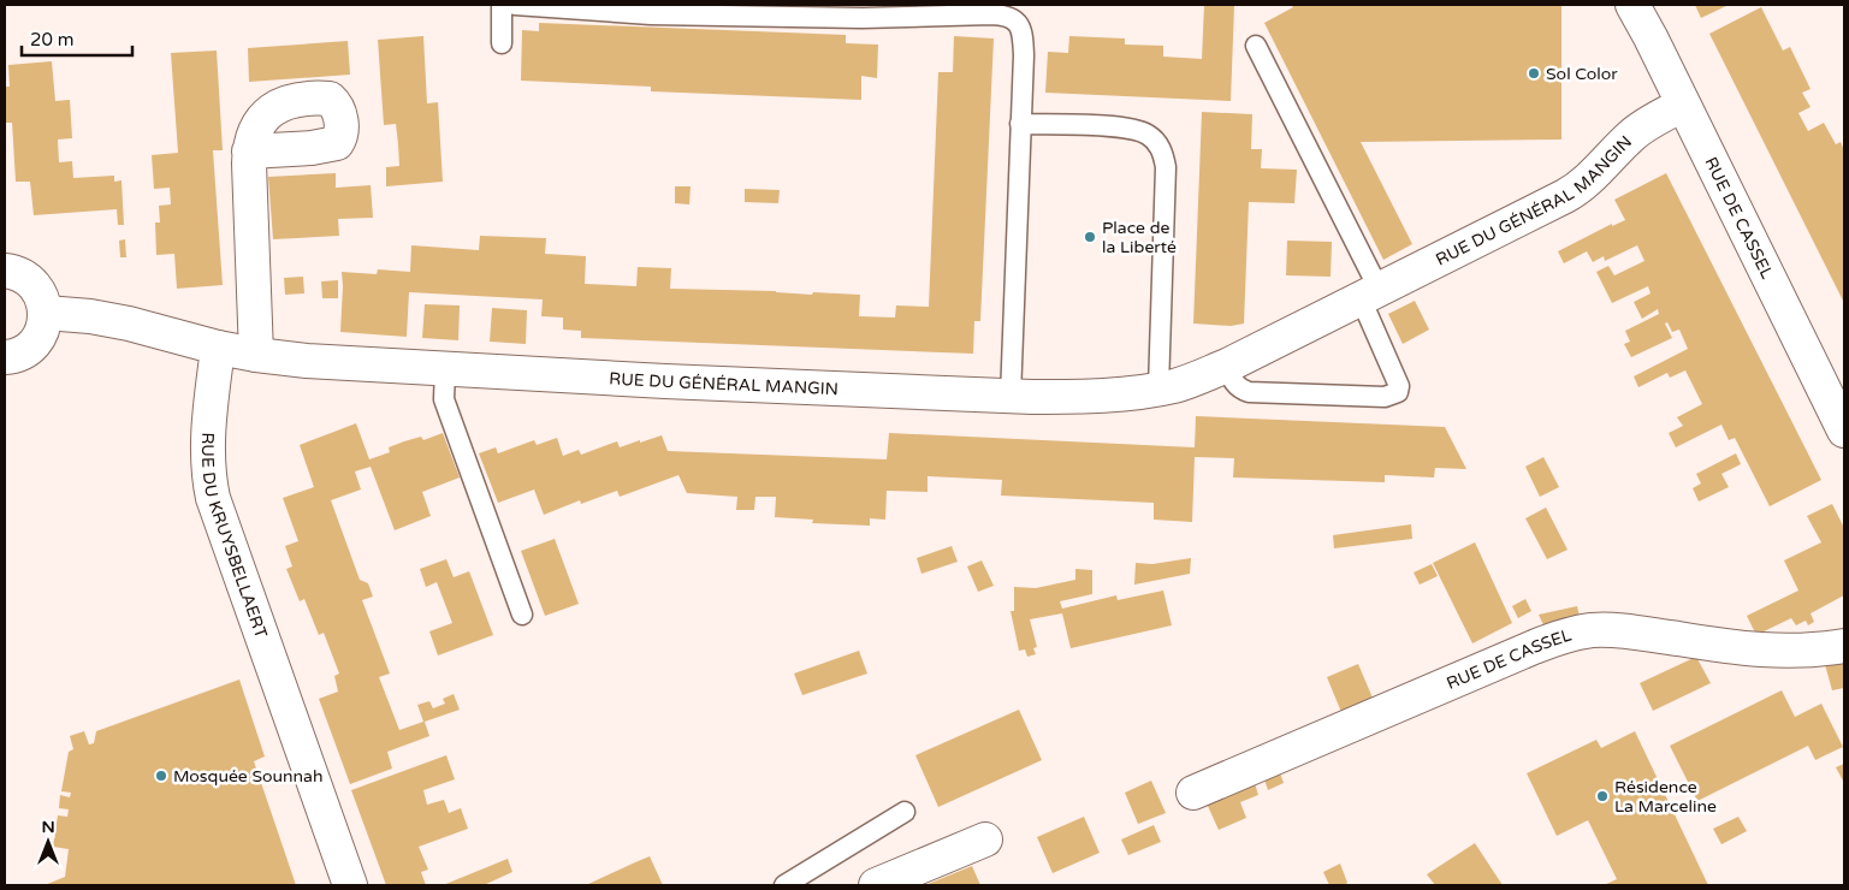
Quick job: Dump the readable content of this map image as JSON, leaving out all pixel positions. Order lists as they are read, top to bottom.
{
  "streets": {
    "street": ["RUE DU GÉNÉRAL MANGIN", "RUE DE CASSEL", "RUE DU KRUYSBELLAERT"]
  },
  "crossings": [
    ["RUE DU GÉNÉRAL MANGIN", "RUE DE CASSEL"],
    ["RUE DU GÉNÉRAL MANGIN", "RUE DU KRUYSBELLAERT"]
  ],
  "places": [
    "Sol Color",
    "Place de la Liberté",
    "Mosquée Sounnah",
    "Résidence La Marceline"
  ],
  "scale_bar": "20 m",
  "north": "top"
}
